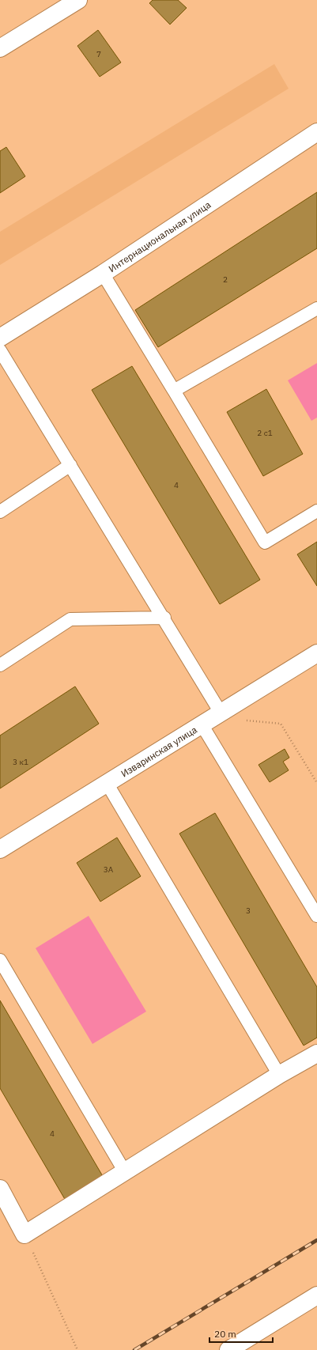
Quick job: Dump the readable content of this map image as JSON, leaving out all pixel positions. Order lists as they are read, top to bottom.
{
  "streets": {
    "street": ["Интернациональная улица", "Изваринская улица"]
  },
  "house_numbers": [
    "7",
    "2",
    "2 с1",
    "4",
    "3 к1",
    "3А",
    "3",
    "4"
  ],
  "scale_bar": "20 m"
}
